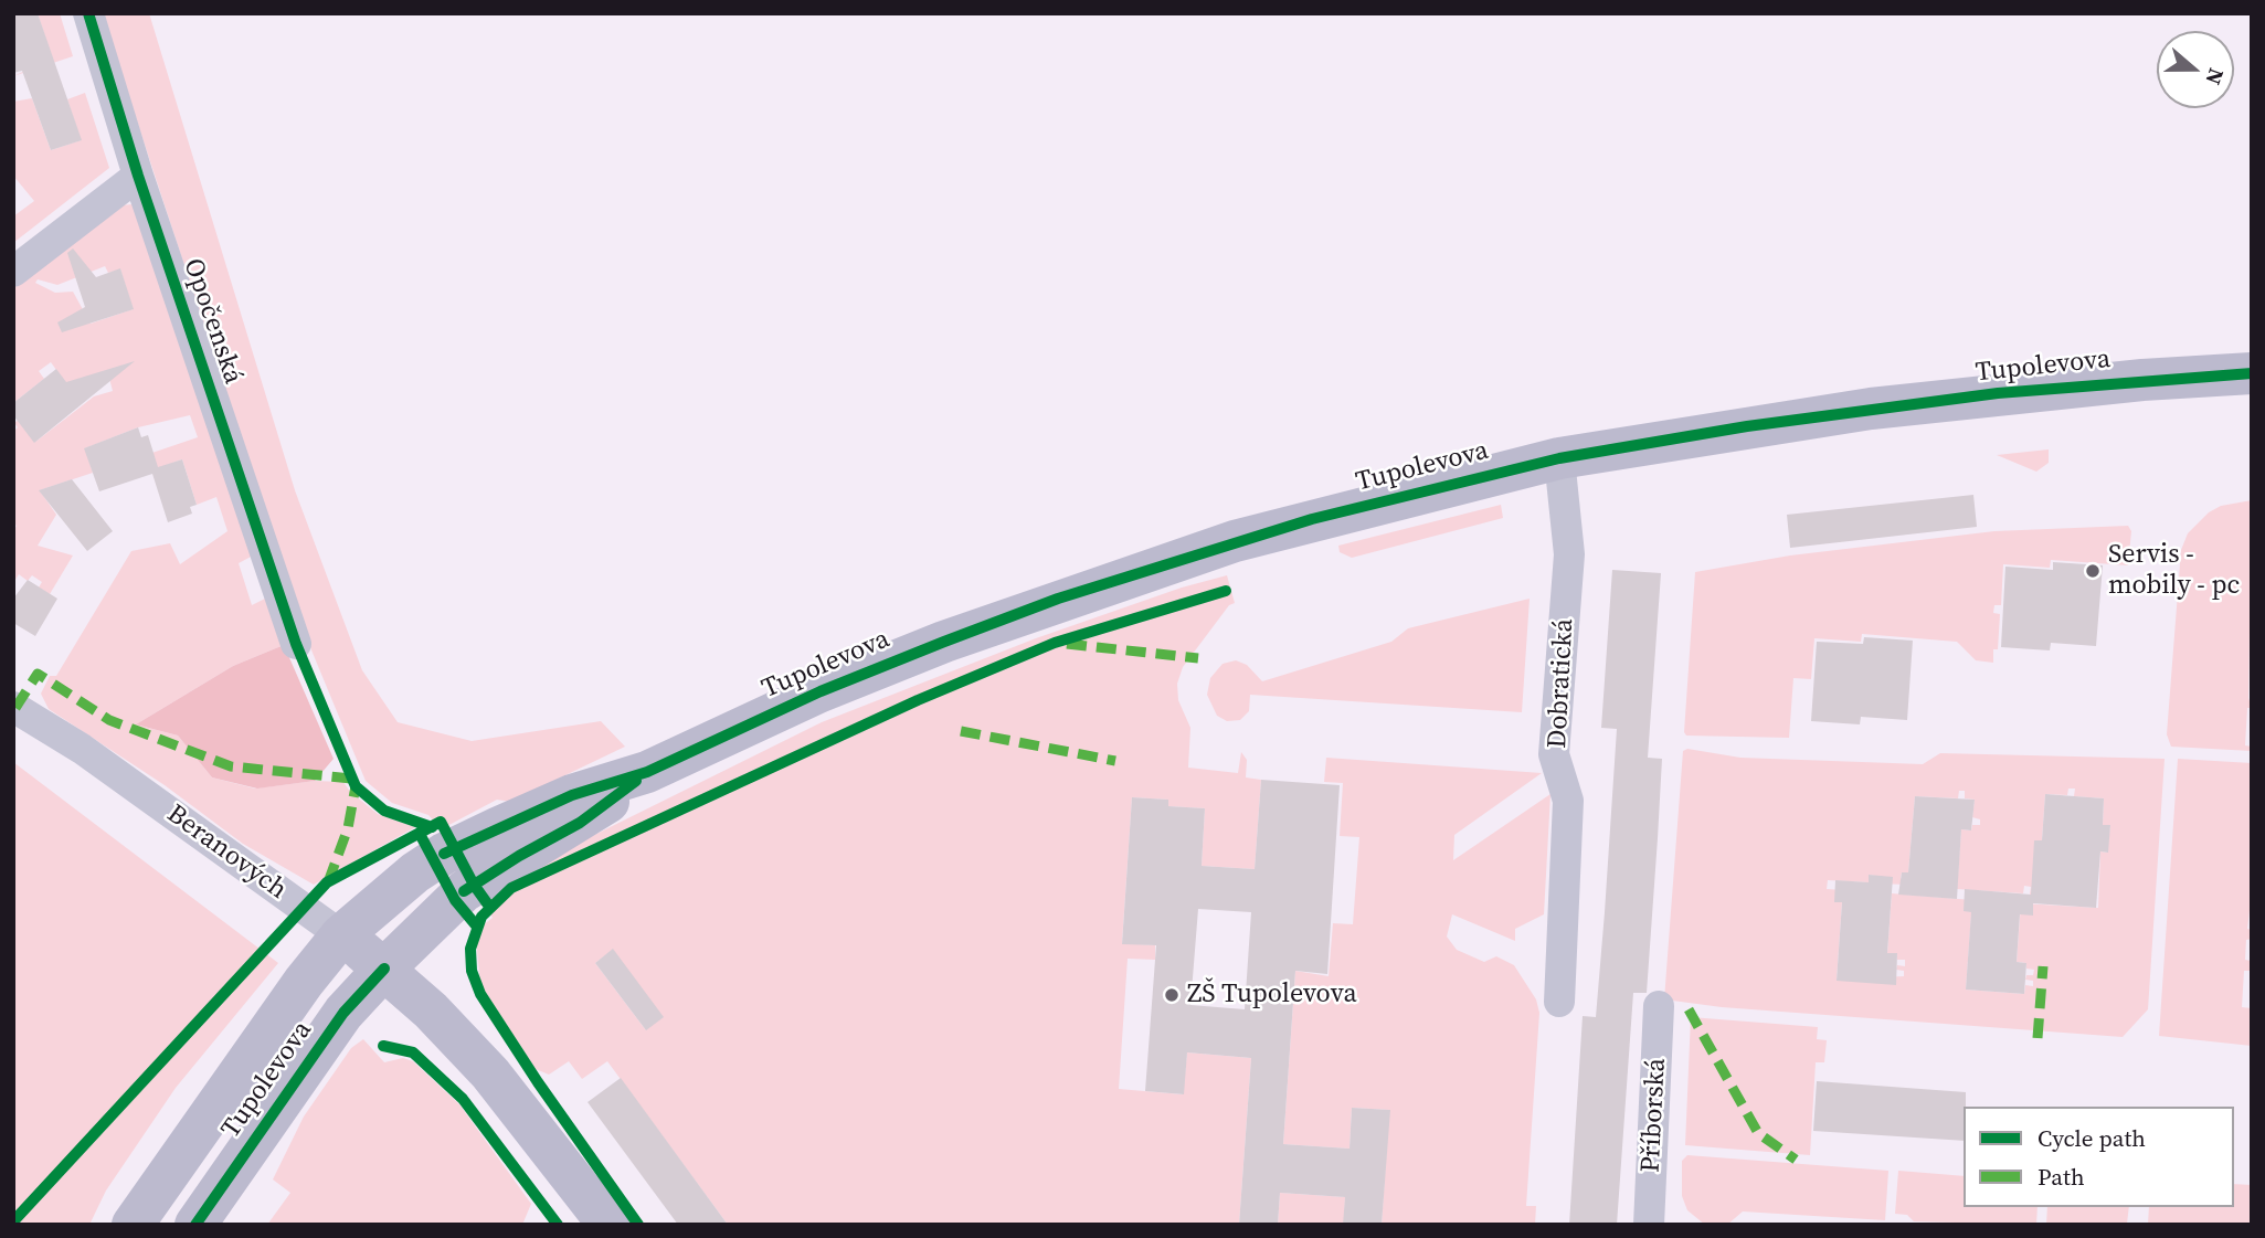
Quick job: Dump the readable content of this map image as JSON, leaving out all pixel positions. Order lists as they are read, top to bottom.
{
  "streets": {
    "main road": ["Tupolevova", "Beranových"],
    "street": ["Opočenská", "Dobratická", "Příborská"]
  },
  "crossings": [
    ["Tupolevova", "Dobratická"],
    ["Tupolevova", "Beranových"]
  ],
  "places": ["Servis - mobily - pc", "ZŠ Tupolevova"],
  "legend": ["Cycle path", "Path"],
  "north": "right"
}
